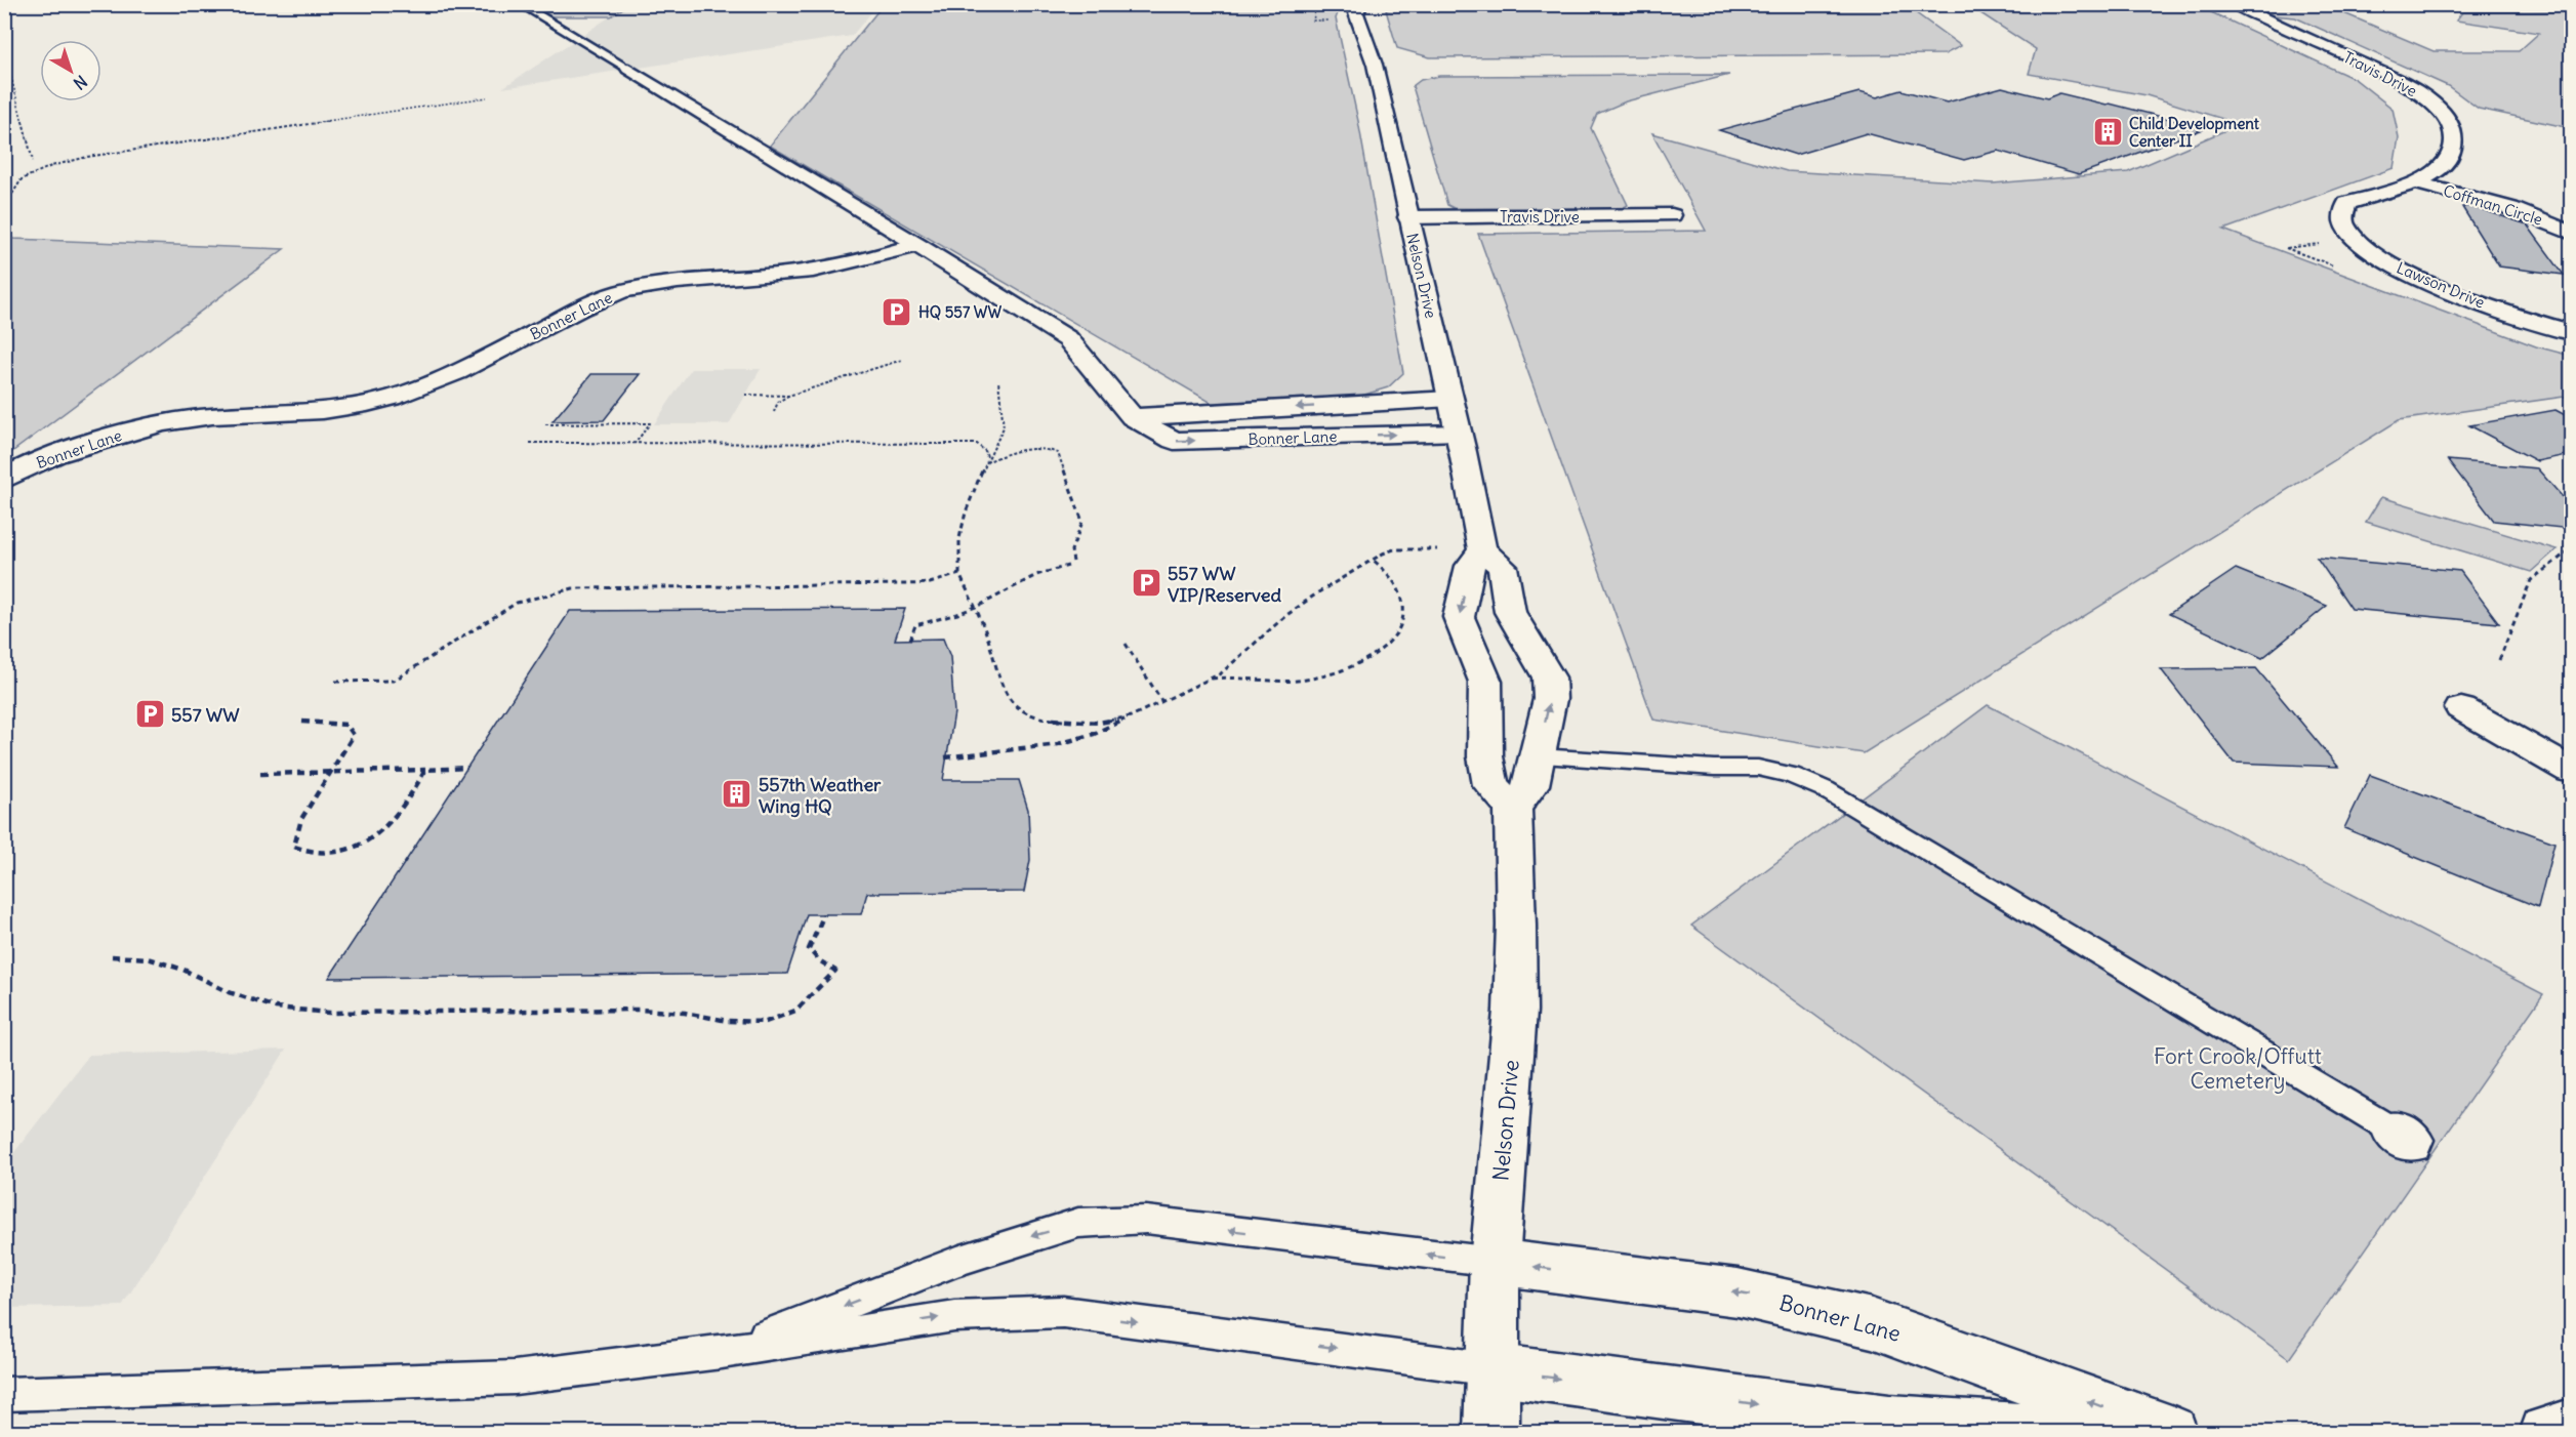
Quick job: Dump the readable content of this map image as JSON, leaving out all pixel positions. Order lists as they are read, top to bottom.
{
  "streets": {
    "street": [
      "Travis Drive",
      "Coffman Circle",
      "Nelson Drive",
      "Lawson Drive",
      "Bonner Lane"
    ]
  },
  "crossings": [
    ["Travis Drive", "Coffman Circle"],
    ["Travis Drive", "Nelson Drive"],
    ["Travis Drive", "Lawson Drive"],
    ["Nelson Drive", "Bonner Lane"]
  ],
  "parks": ["Fort Crook/Offutt Cemetery"],
  "places": {
    "building": ["Child Development Center II", "557th Weather Wing HQ"],
    "parking": ["HQ 557 WW", "557 WW VIP/Reserved", "557 WW"]
  },
  "north": "bottom right"
}
